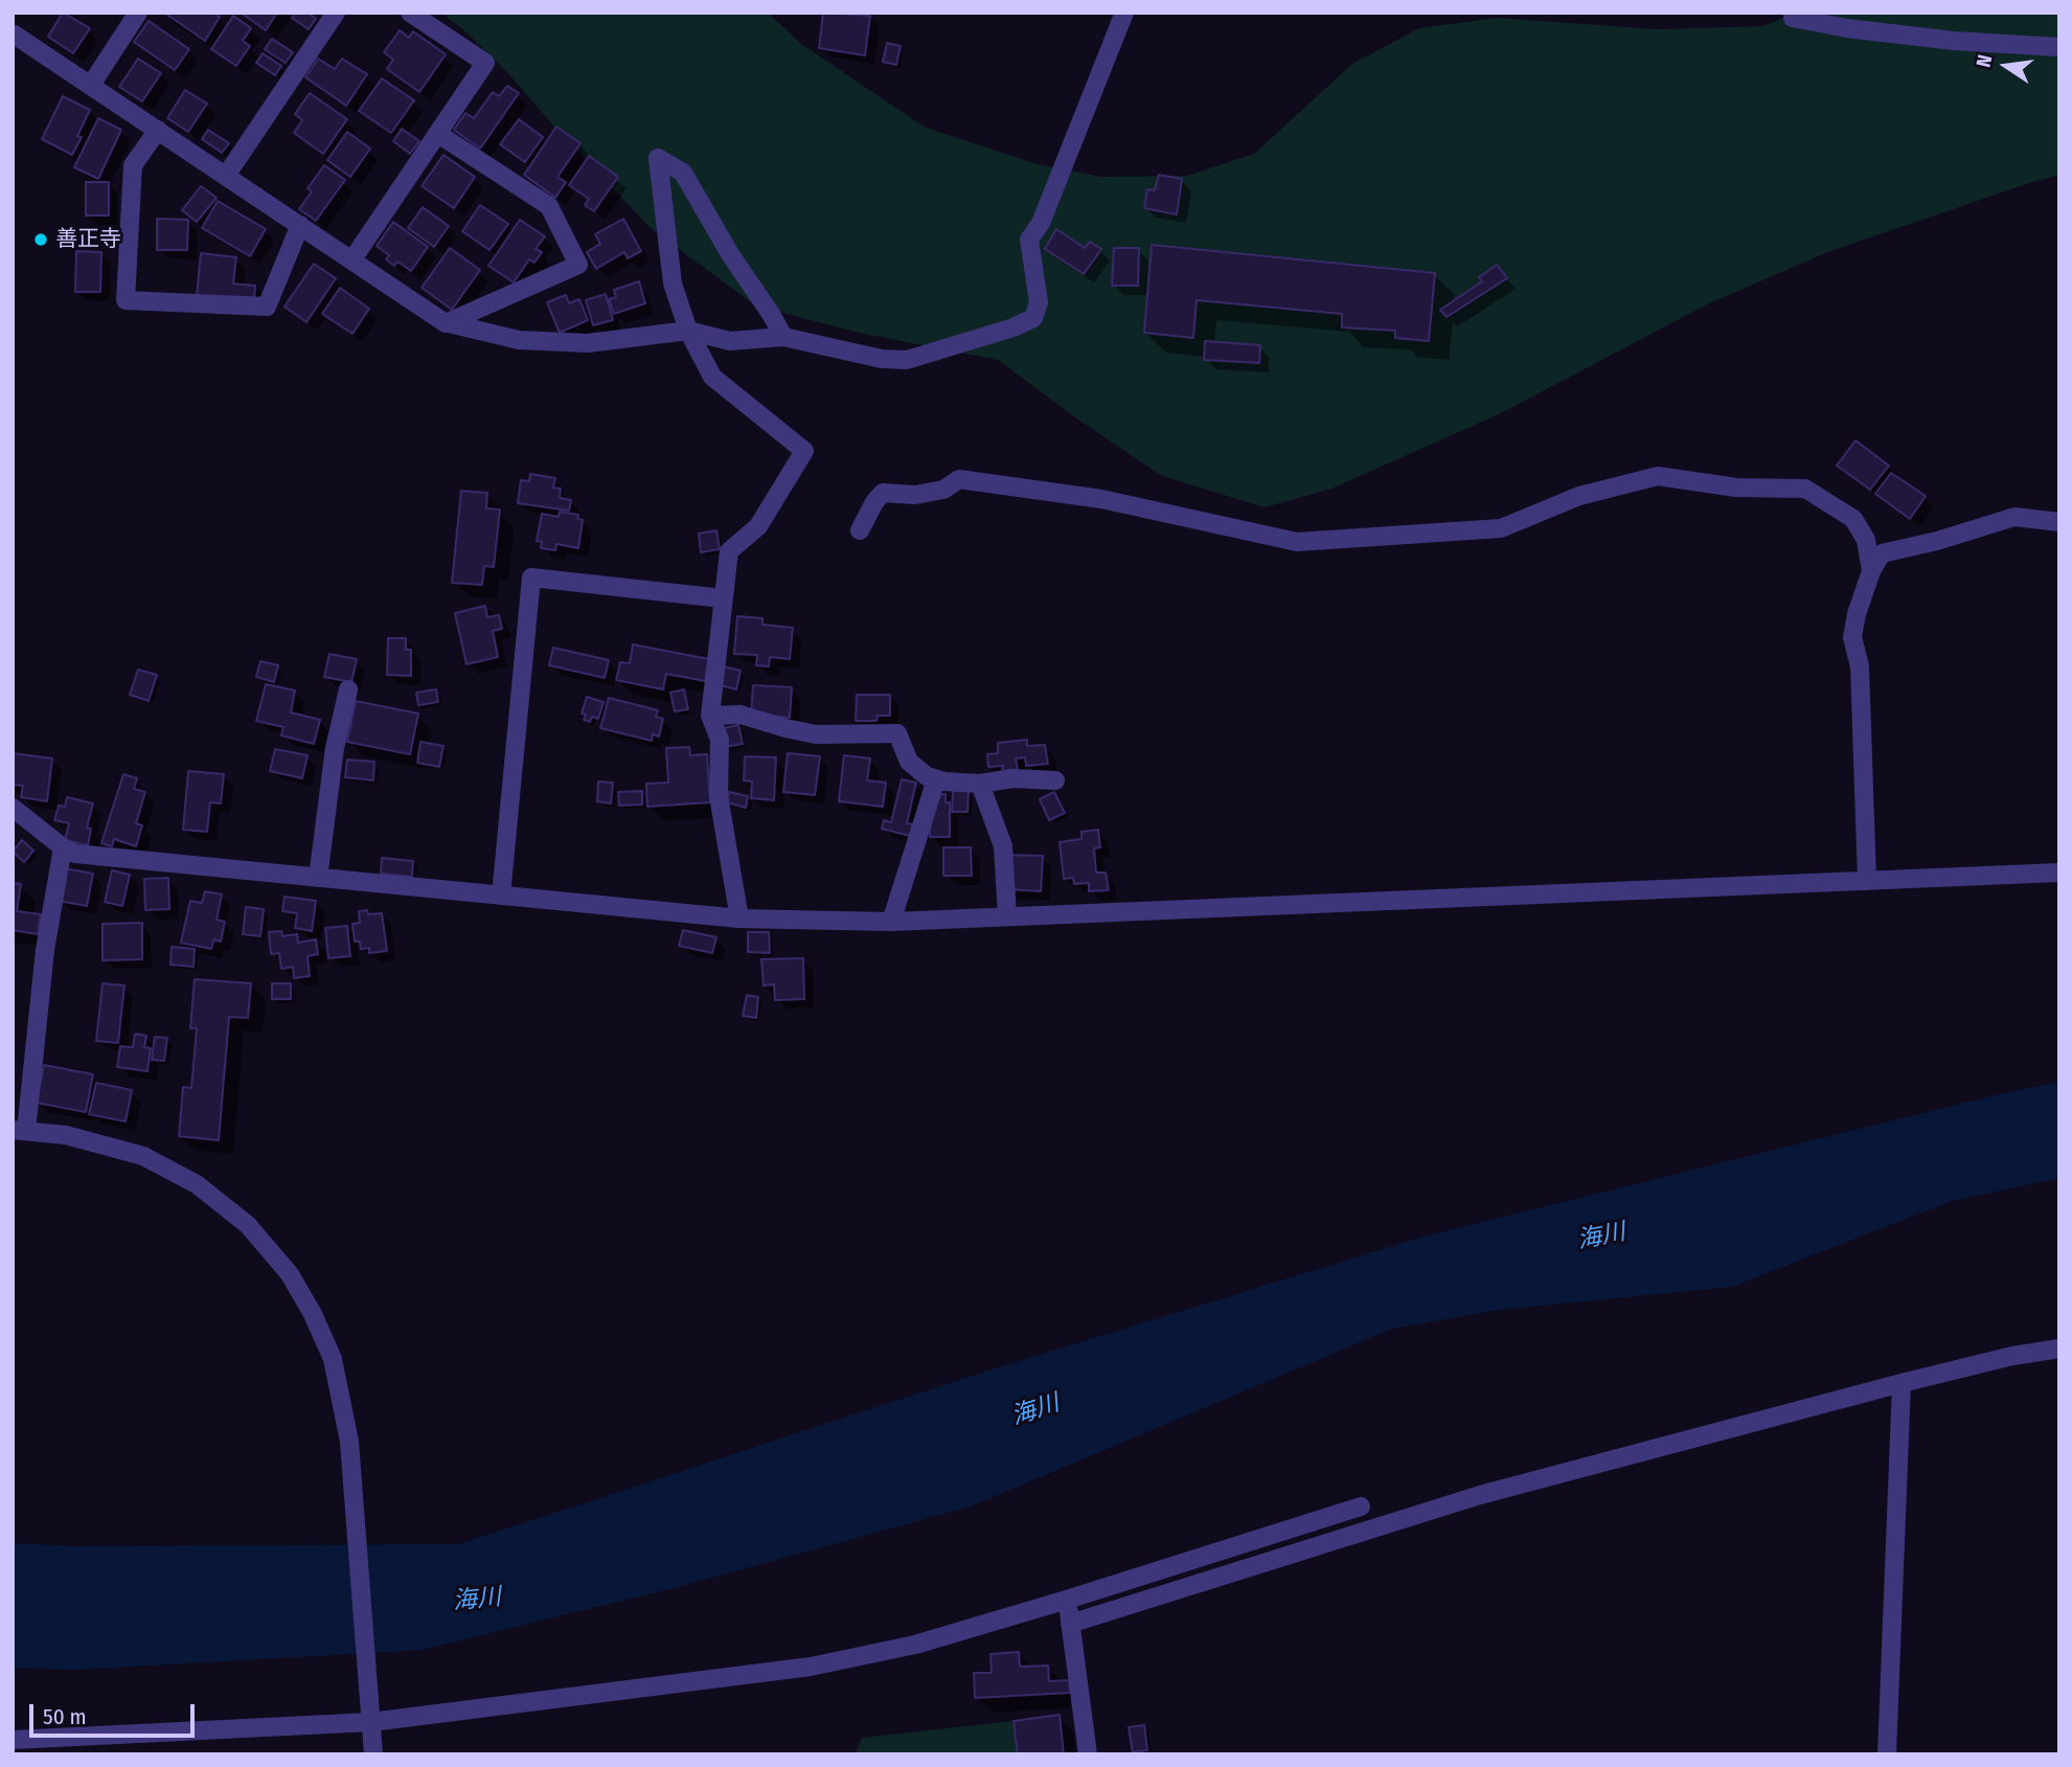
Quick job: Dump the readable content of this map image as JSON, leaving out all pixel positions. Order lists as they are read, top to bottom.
{
  "water": ["海川"],
  "places": ["善正寺"],
  "scale_bar": "50 m",
  "north": "left"
}
